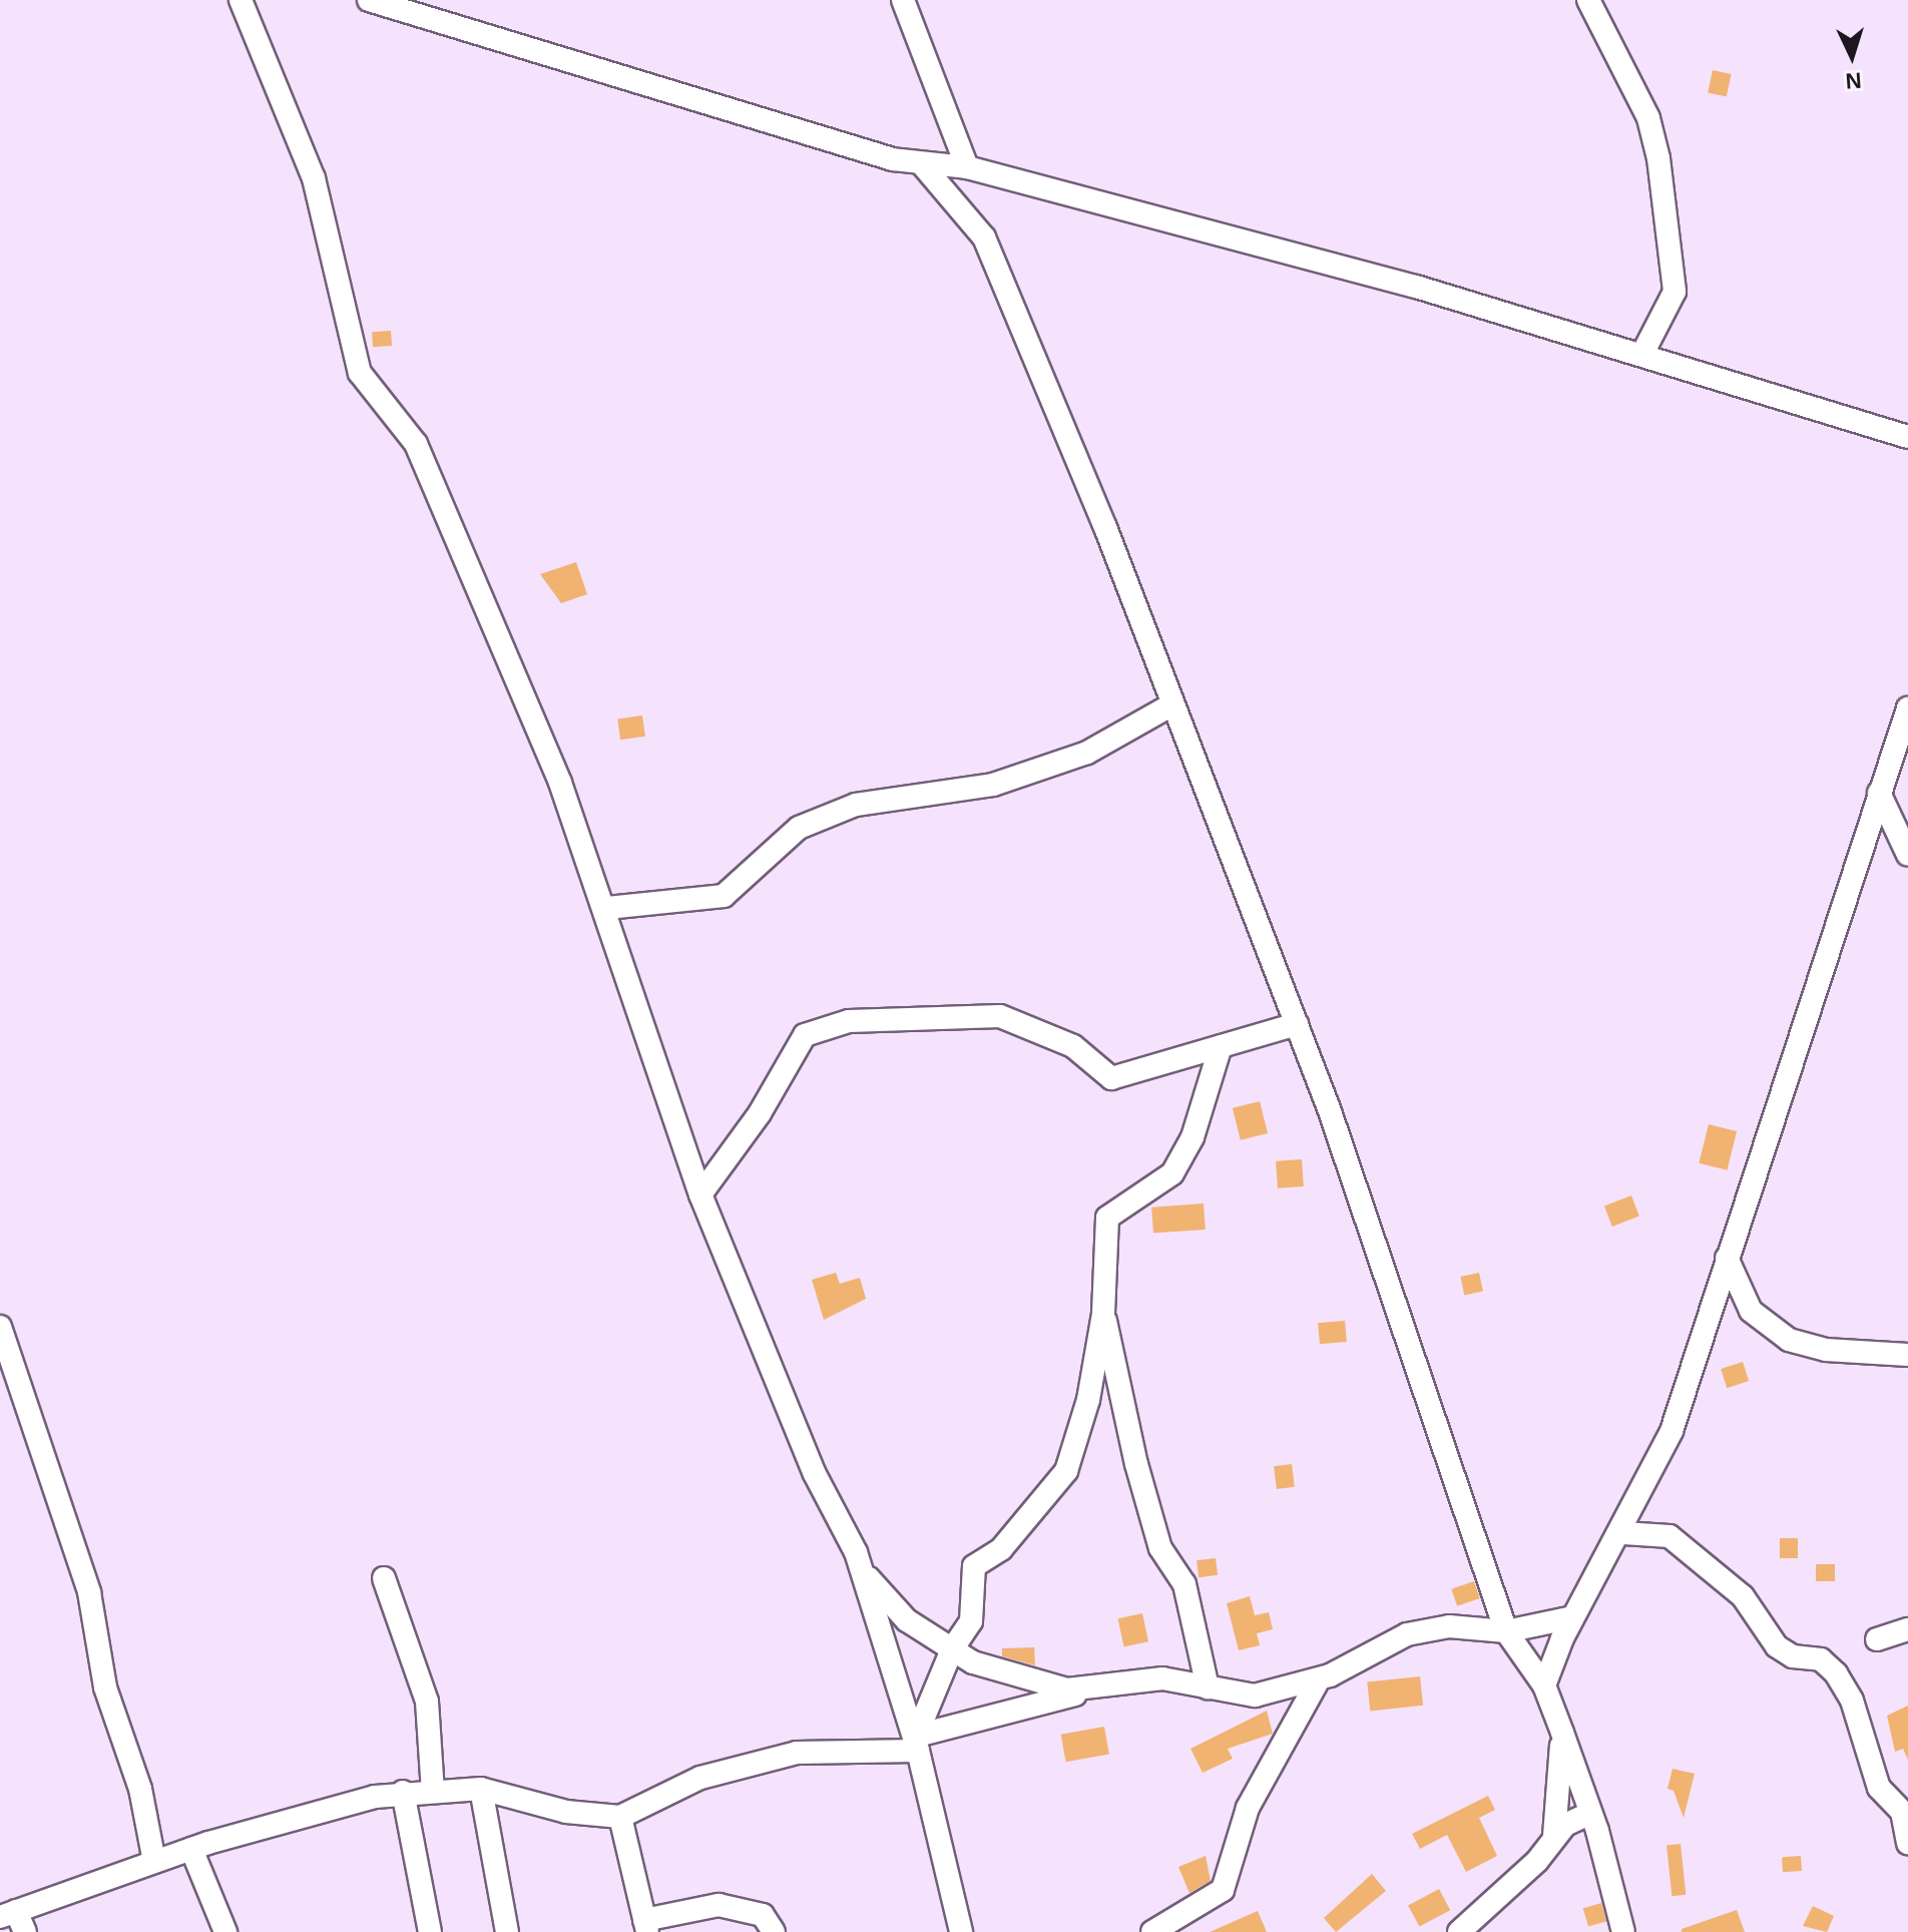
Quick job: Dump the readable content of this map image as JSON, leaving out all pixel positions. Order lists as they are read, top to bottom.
{
  "north": "bottom"
}
